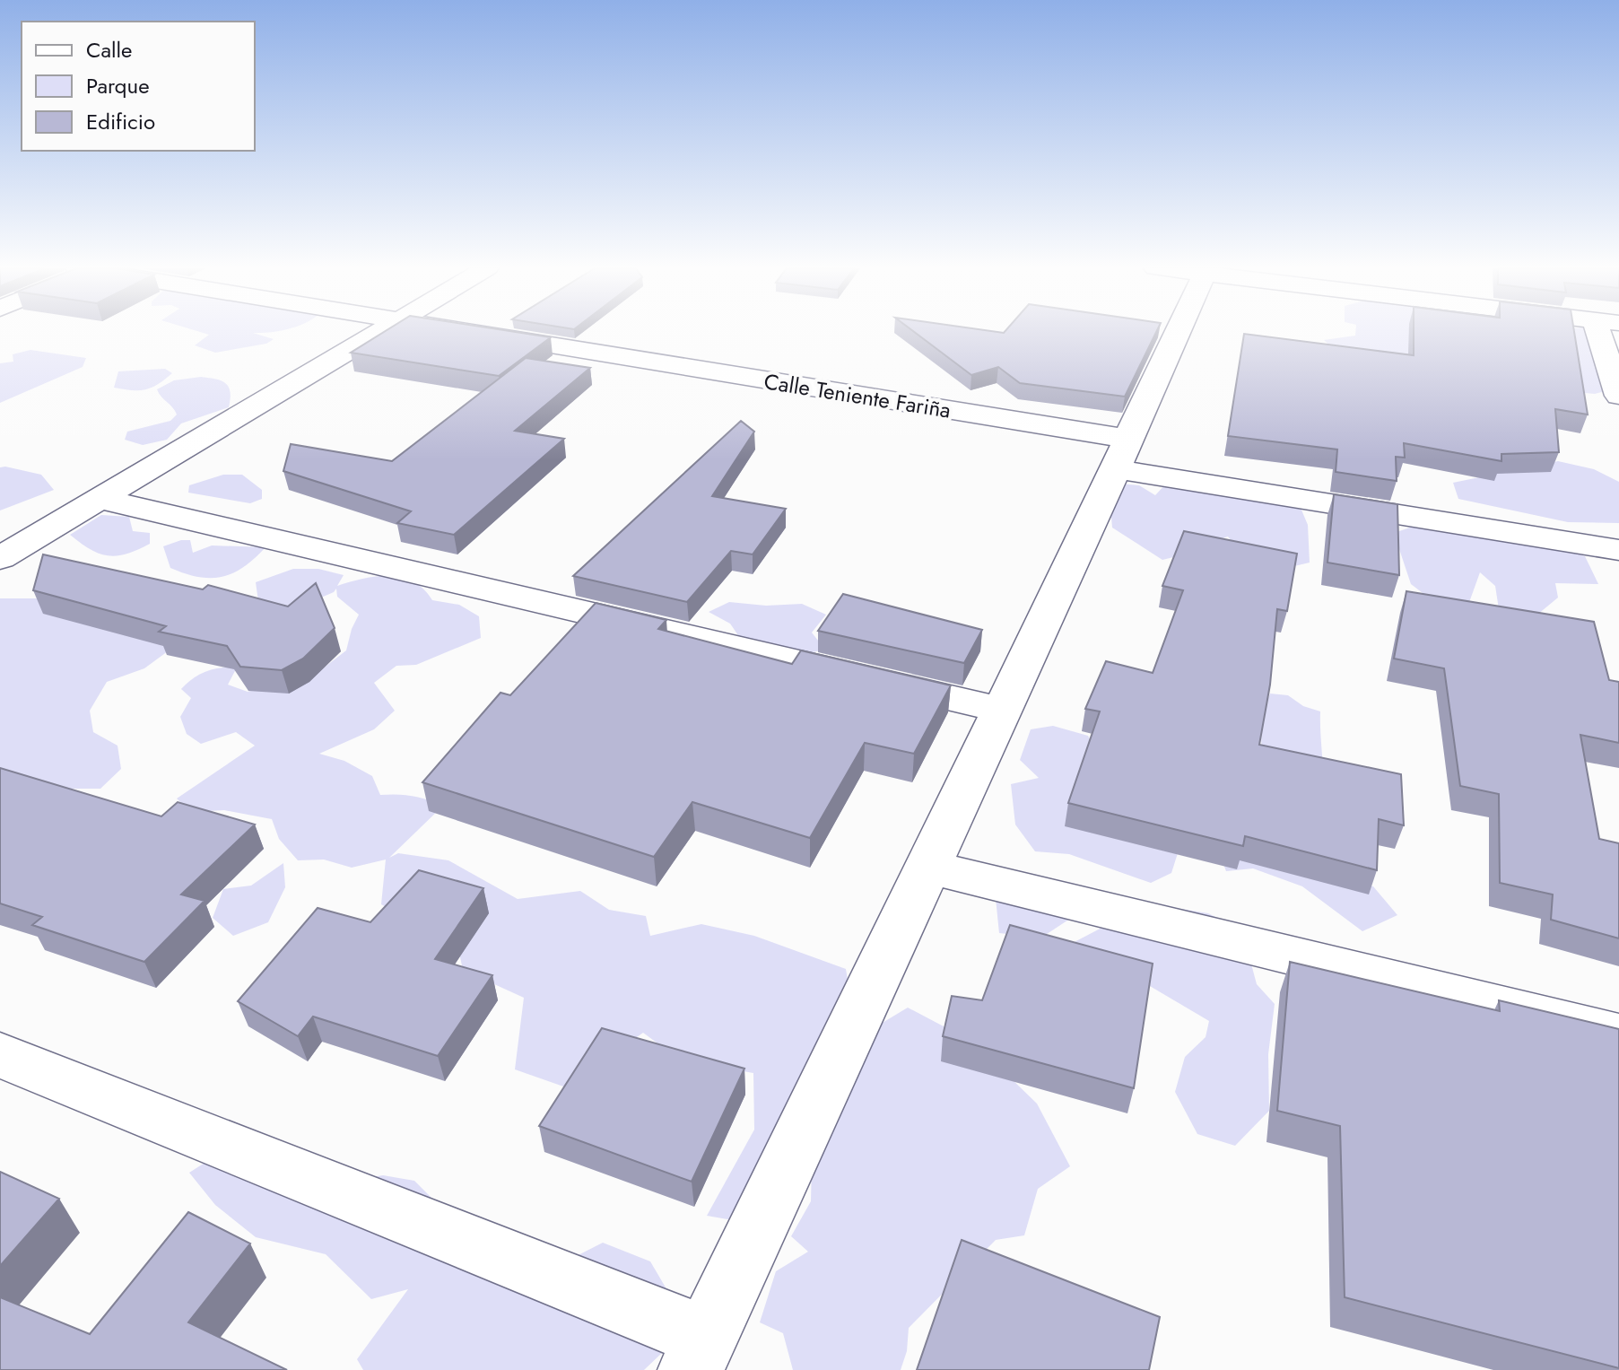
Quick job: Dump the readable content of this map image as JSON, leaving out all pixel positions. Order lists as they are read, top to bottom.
{
  "streets": {
    "street": ["Calle Teniente Fariña"]
  },
  "legend": ["Calle", "Parque", "Edificio"]
}
